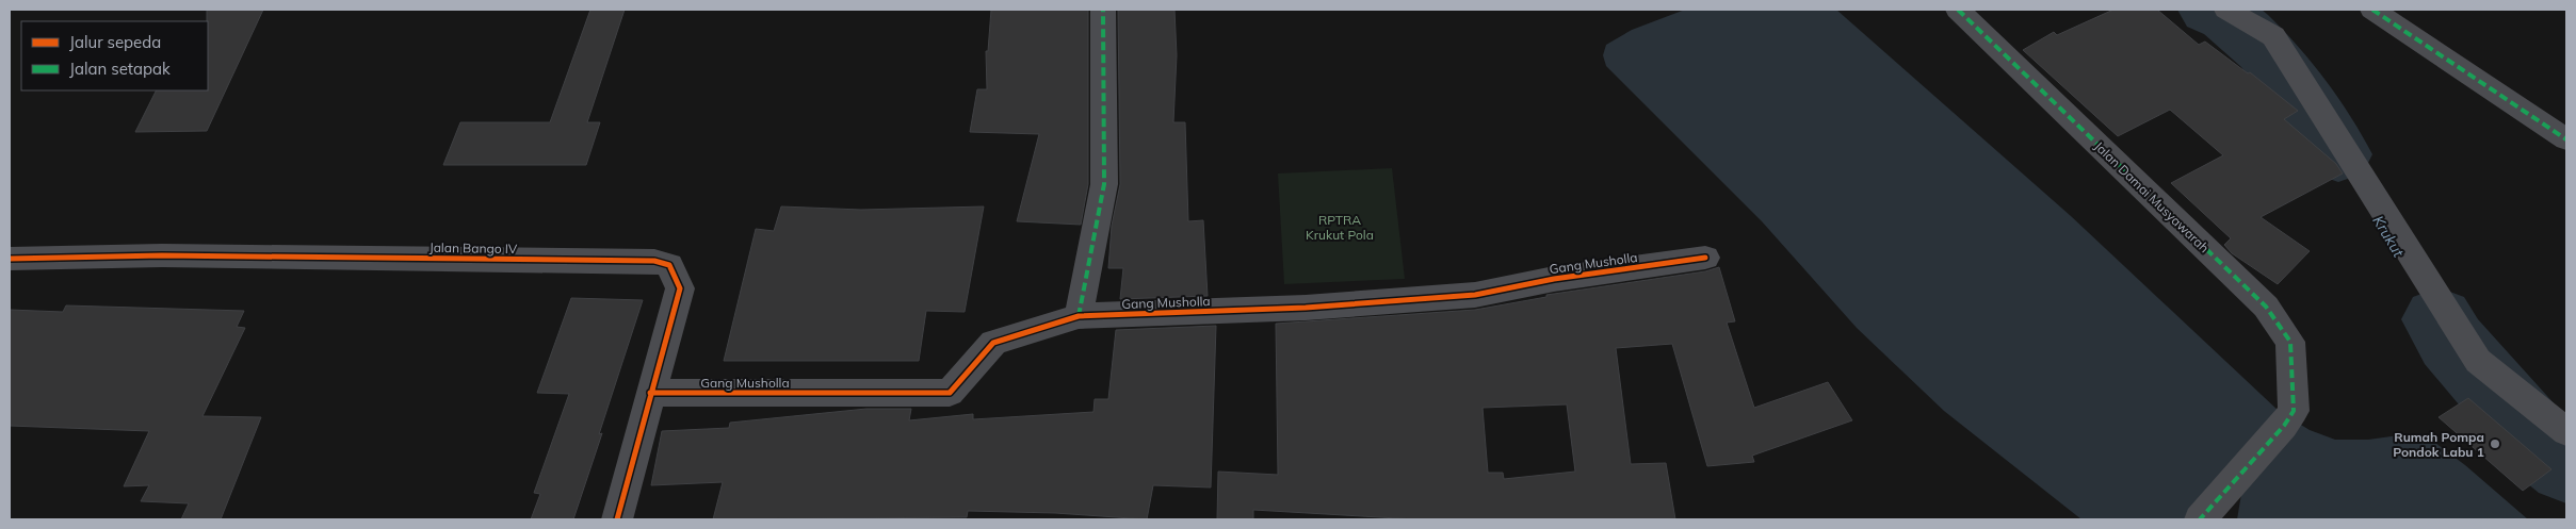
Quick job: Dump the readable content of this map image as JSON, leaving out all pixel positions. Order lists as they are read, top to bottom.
{
  "streets": {
    "street": ["Jalan Damai Musyawarah", "Jalan Bango IV", "Gang Musholla"]
  },
  "crossings": [
    ["Jalan Bango IV", "Gang Musholla"]
  ],
  "water": ["Krukut"],
  "parks": ["RPTRA Krukut Pola"],
  "places": ["Rumah Pompa Pondok Labu 1"],
  "legend": ["Jalur sepeda", "Jalan setapak"]
}
